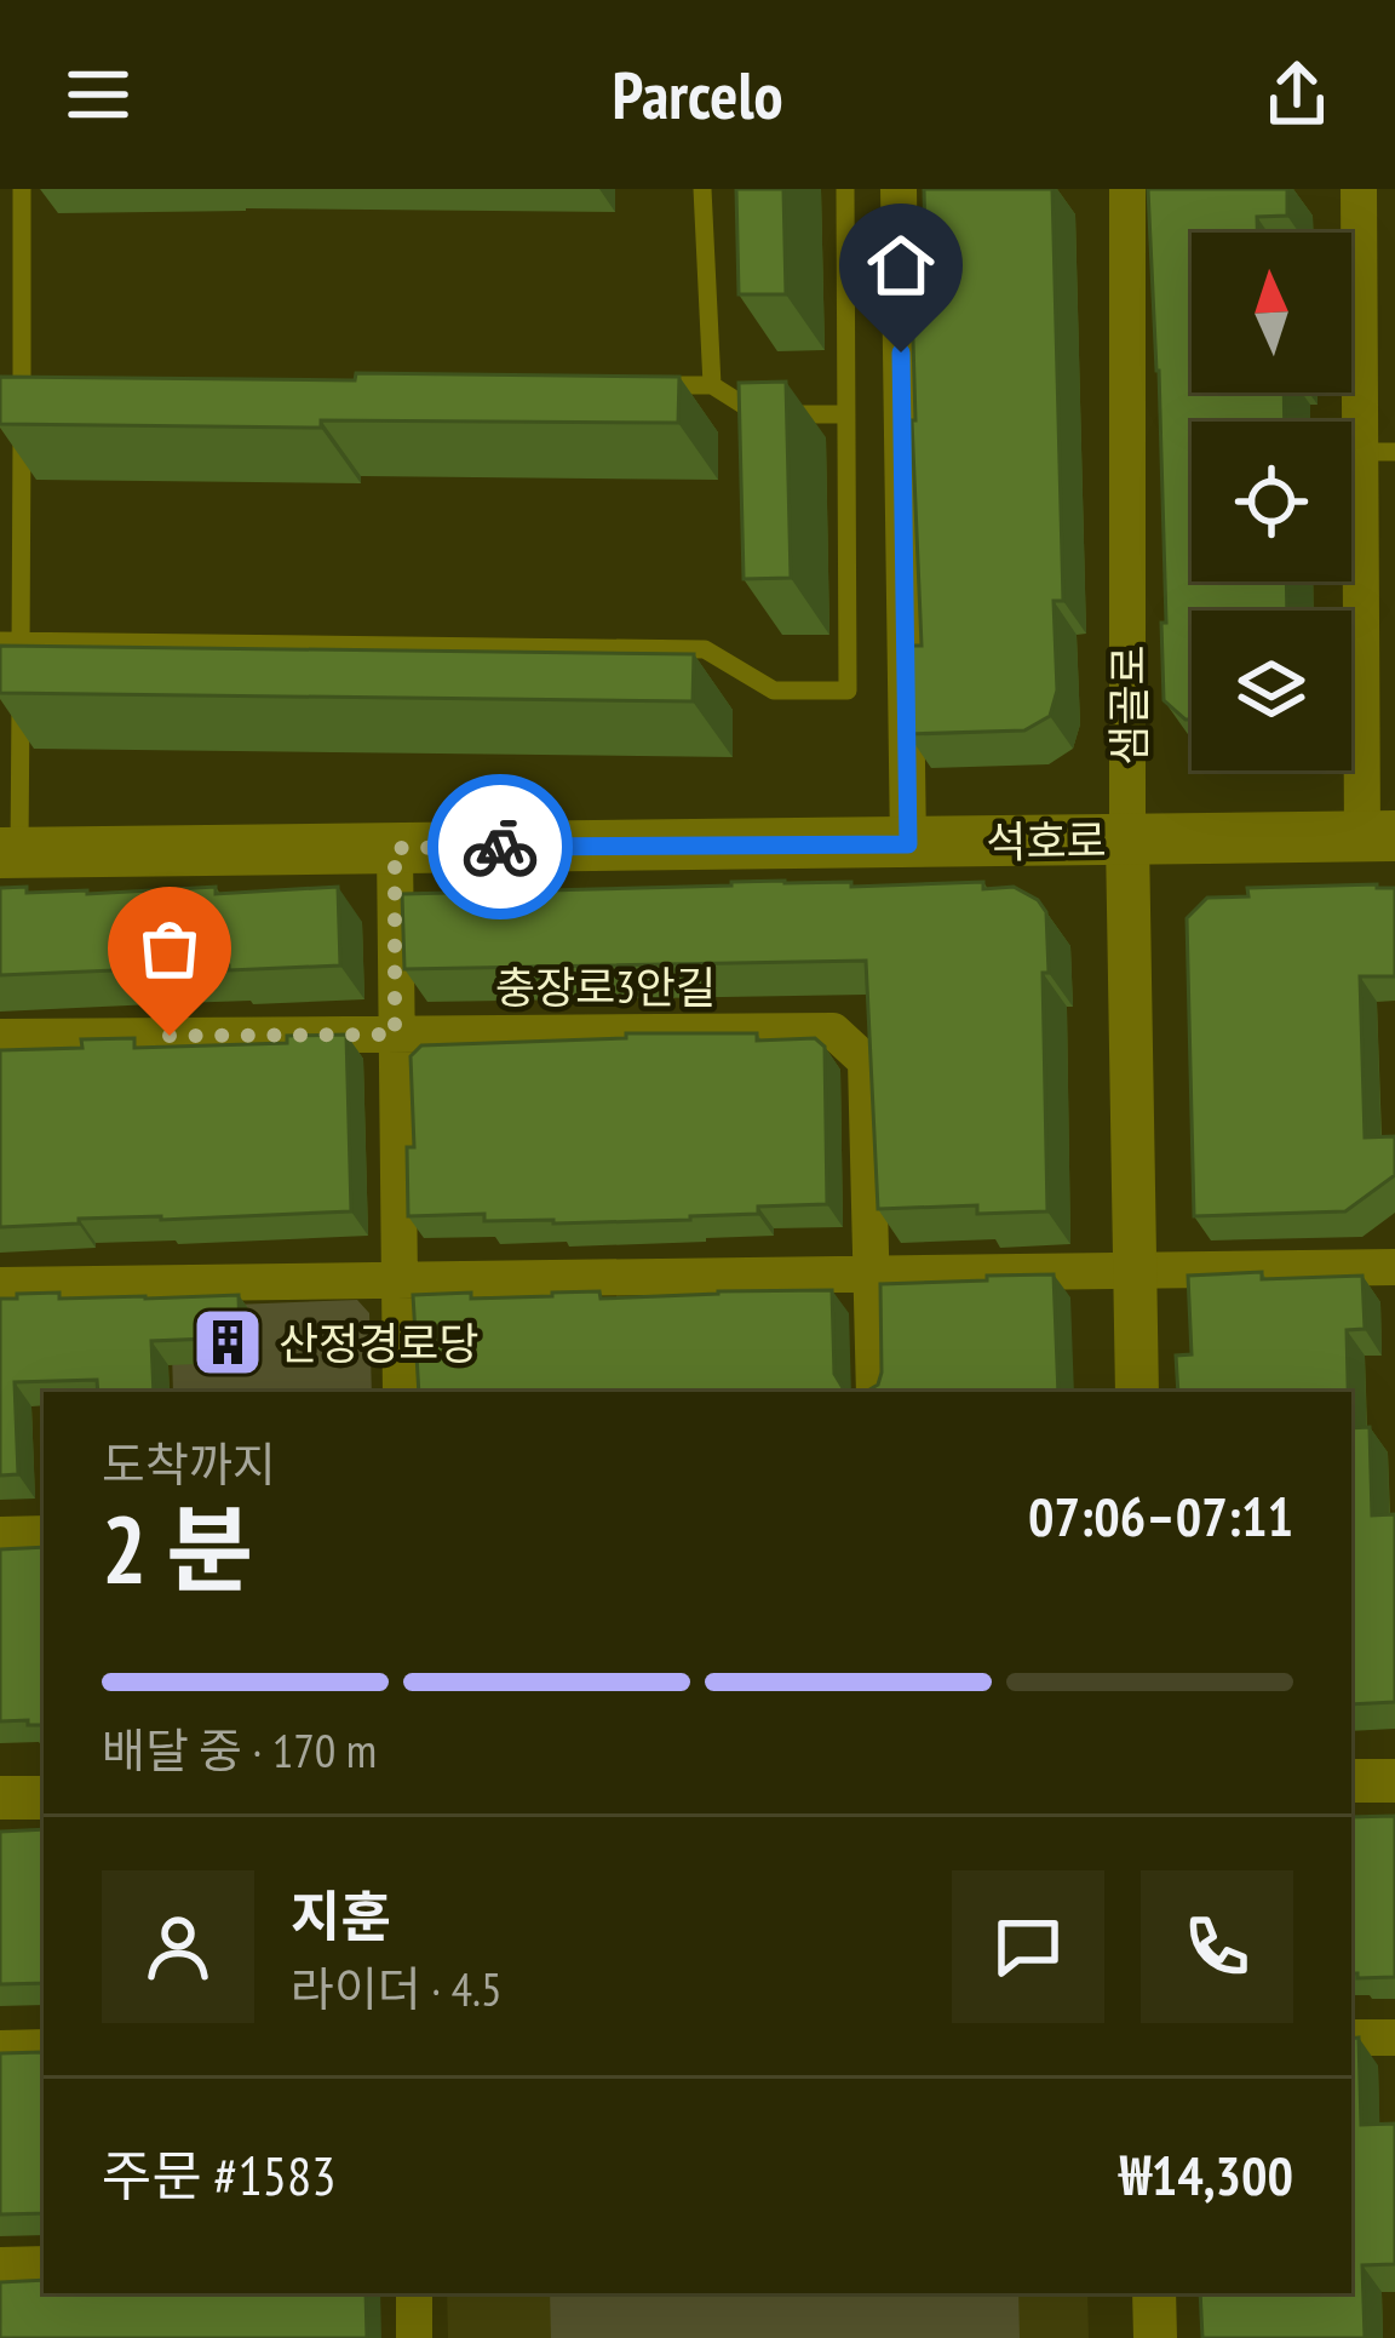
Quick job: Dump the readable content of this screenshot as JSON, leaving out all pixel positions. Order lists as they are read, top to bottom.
{
  "streets": {
    "main road": ["석호로"],
    "street": ["샘골로", "충장로3안길"]
  },
  "crossings": [
    ["샘골로", "석호로"]
  ],
  "places": {
    "building": ["산정경로당"]
  },
  "north": "top",
  "page": {
    "header": "Parcelo",
    "heading": ["2 분", "도착까지", "07:06–07:11"],
    "panel": [
      "지훈",
      "라이더 · 4.5",
      "주문 #1583",
      "₩14,300"
    ],
    "bar": "배달 중 · 170 m"
  }
}
